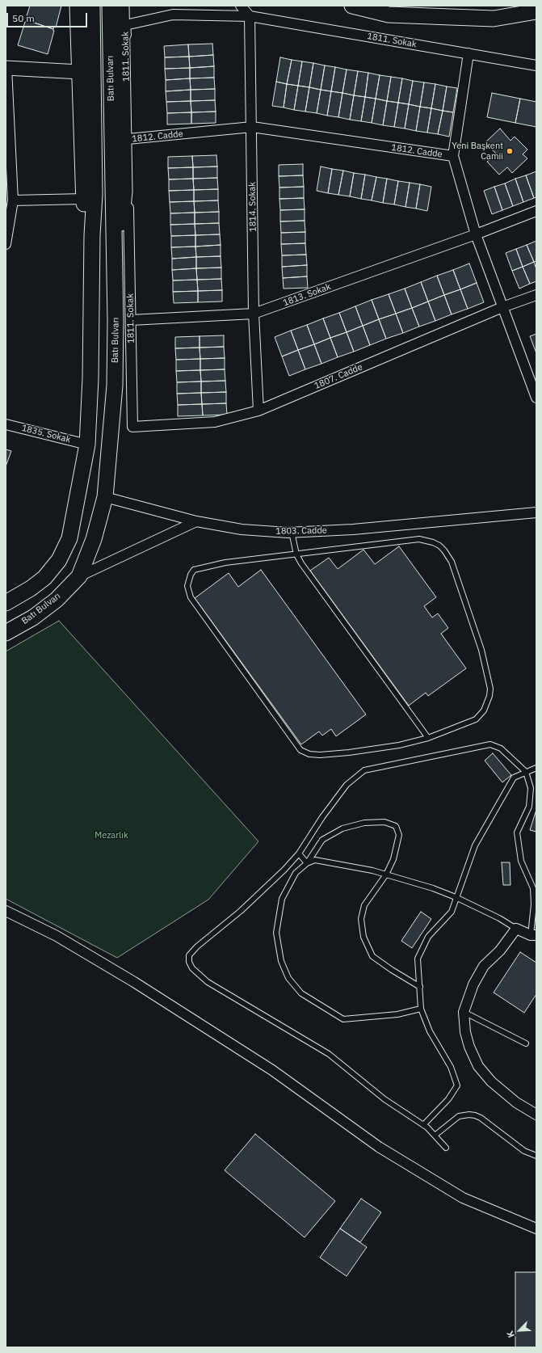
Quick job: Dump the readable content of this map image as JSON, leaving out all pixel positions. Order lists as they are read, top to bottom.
{
  "streets": {
    "main road": ["Batı Bulvarı"],
    "street": [
      "1811. Sokak",
      "1812. Cadde",
      "1814. Sokak",
      "1813. Sokak",
      "1807. Cadde",
      "1835. Sokak",
      "1803. Cadde"
    ]
  },
  "crossings": [
    ["1811. Sokak", "1812. Cadde"],
    ["1811. Sokak", "1814. Sokak"],
    ["1811. Sokak", "1813. Sokak"],
    ["1811. Sokak", "1807. Cadde"],
    ["Batı Bulvarı", "1835. Sokak"],
    ["Batı Bulvarı", "1803. Cadde"],
    ["1812. Cadde", "1814. Sokak"],
    ["1812. Cadde", "1813. Sokak"],
    ["1812. Cadde", "1807. Cadde"],
    ["1814. Sokak", "1813. Sokak"],
    ["1814. Sokak", "1807. Cadde"]
  ],
  "parks": ["Mezarlık"],
  "places": ["Yeni Başkent Camii"],
  "scale_bar": "50 m",
  "north": "bottom left"
}
